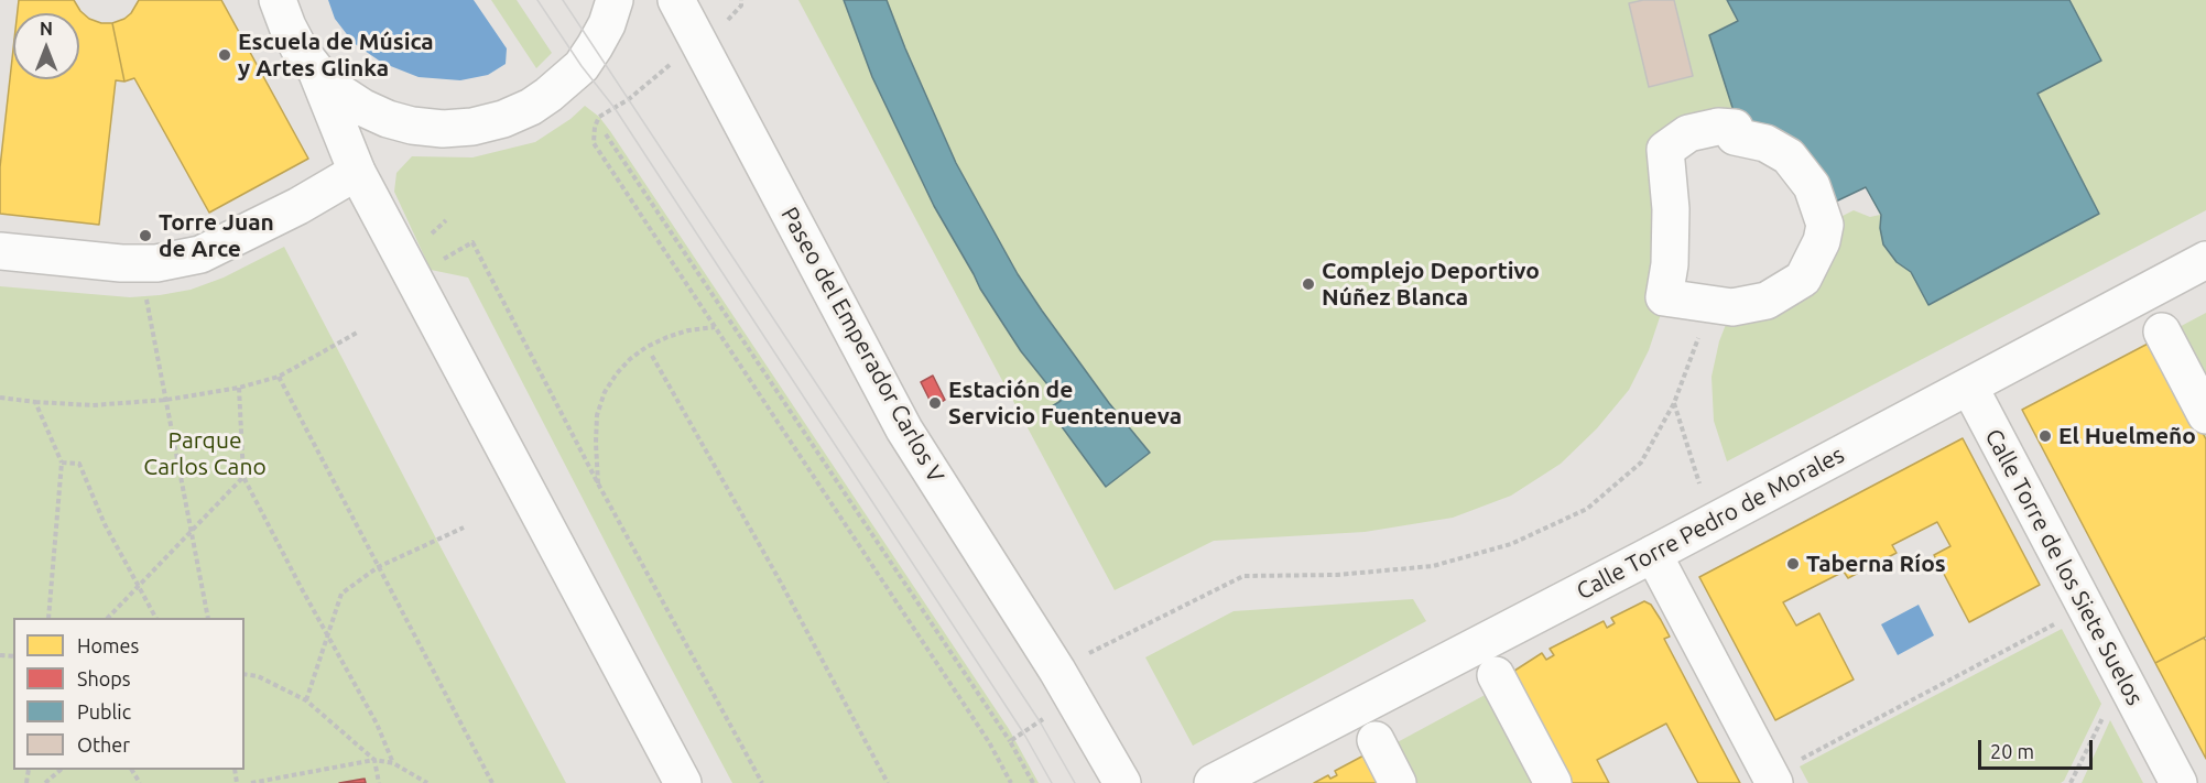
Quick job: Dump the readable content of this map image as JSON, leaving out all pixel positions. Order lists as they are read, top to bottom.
{
  "streets": {
    "street": ["Paseo del Emperador Carlos V", "Calle Torre Pedro de Morales", "Calle Torre de los Siete Suelos"]
  },
  "crossings": [
    ["Calle Torre Pedro de Morales", "Calle Torre de los Siete Suelos"]
  ],
  "parks": ["Parque Carlos Cano"],
  "places": [
    "Escuela de Música y Artes Glinka",
    "Torre Juan de Arce",
    "Complejo Deportivo Núñez Blanca",
    "Estación de Servicio Fuentenueva",
    "El Huelmeño",
    "Taberna Ríos"
  ],
  "legend": [
    "Homes",
    "Shops",
    "Public",
    "Other"
  ],
  "scale_bar": "20 m",
  "north": "top"
}
